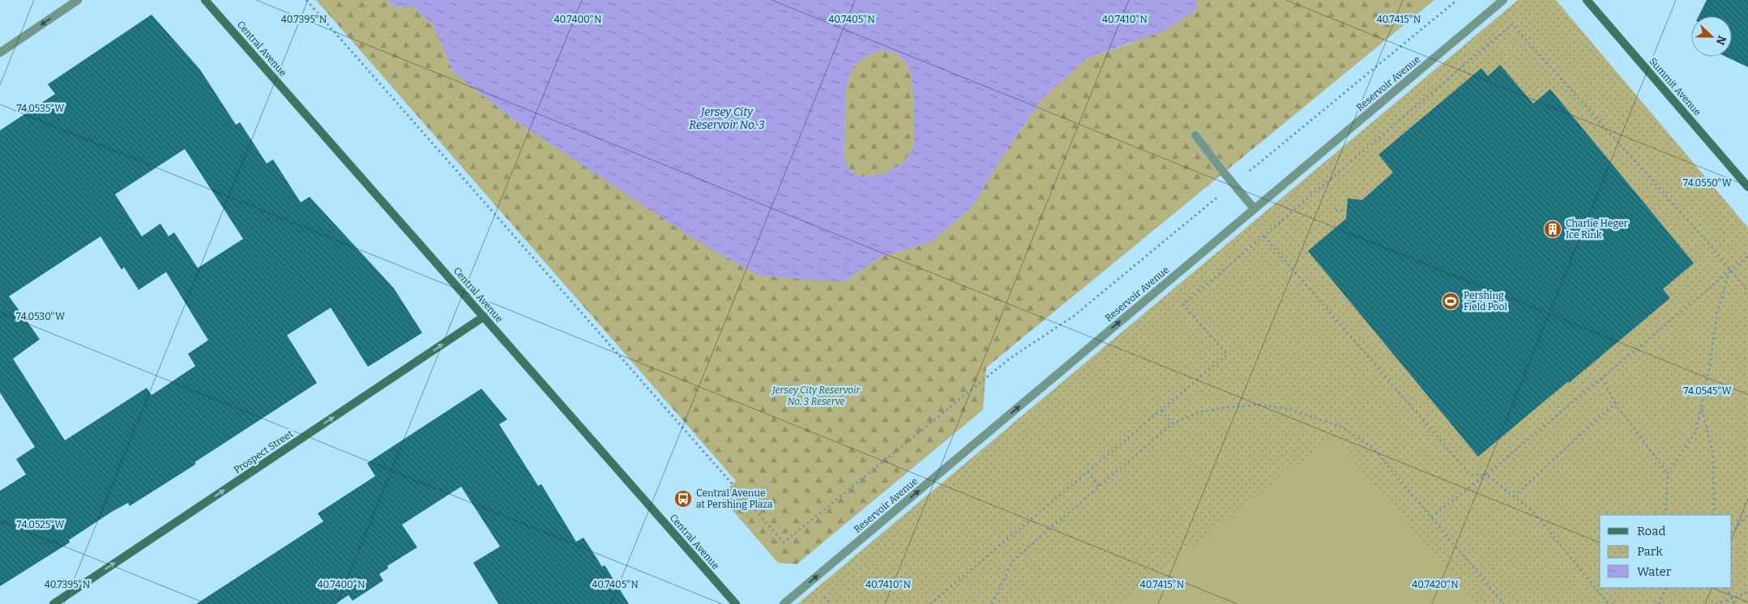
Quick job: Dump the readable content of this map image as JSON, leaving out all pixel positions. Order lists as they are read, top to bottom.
{
  "streets": {
    "main road": ["Central Avenue", "Summit Avenue", "Prospect Street"],
    "street": ["Reservoir Avenue"]
  },
  "crossings": [
    ["Central Avenue", "Prospect Street"]
  ],
  "one_way": ["Reservoir Avenue", "Prospect Street"],
  "water": ["Jersey City Reservoir No. 3"],
  "parks": ["Jersey City Reservoir No. 3 Reserve"],
  "places": {
    "building": ["Charlie Heger Ice Rink"],
    "sports": ["Pershing Field Pool"],
    "bus stop": ["Central Avenue at Pershing Plaza"]
  },
  "legend": ["Road", "Park", "Water"],
  "north": "right",
  "coordinates": [
    "40.7395°N",
    "40.7400°N",
    "40.7405°N",
    "40.7410°N",
    "40.7415°N",
    "74.0535°W",
    "74.0550°W",
    "74.0530°W",
    "74.0545°W",
    "74.0525°W",
    "40.7420°N"
  ]
}
